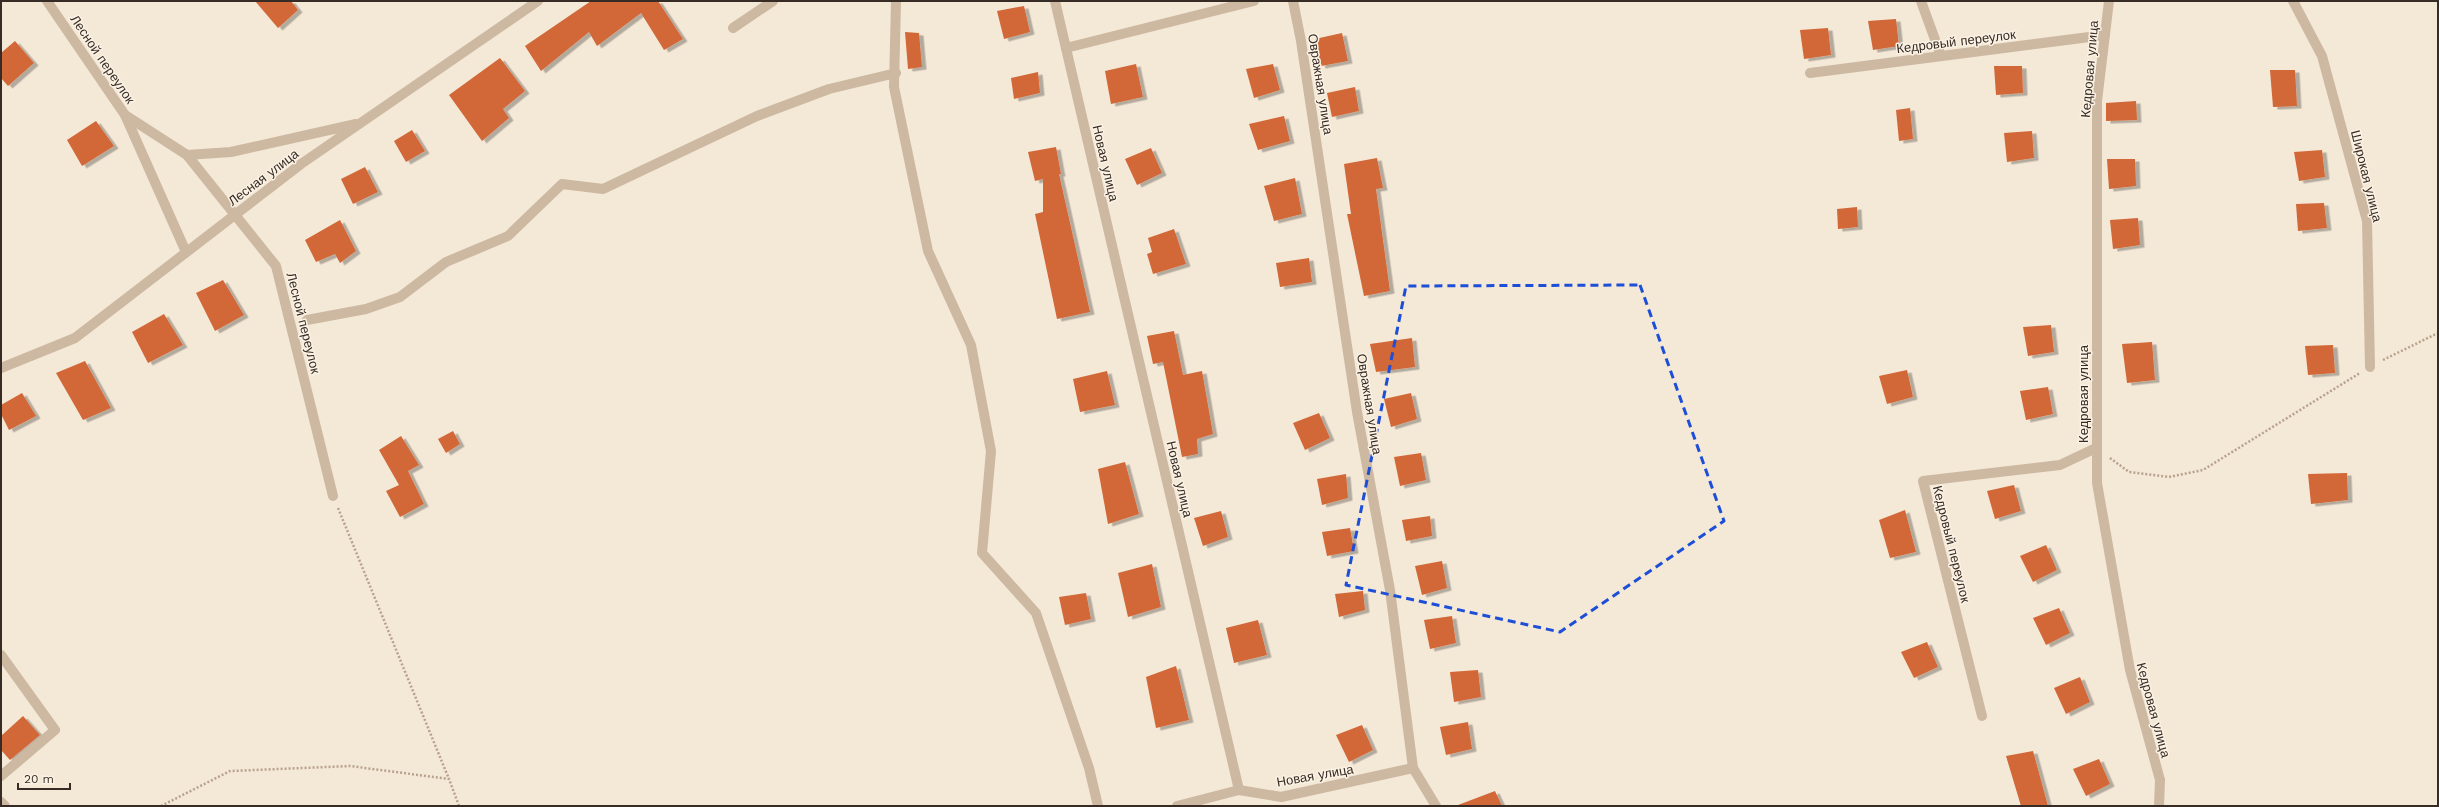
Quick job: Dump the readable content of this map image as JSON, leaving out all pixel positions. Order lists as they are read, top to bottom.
{
  "streets": {
    "street": [
      "Кедровый переулок",
      "Лесной переулок",
      "Кедровая улица",
      "Овражная улица",
      "Новая улица",
      "Широкая улица",
      "Лесная улица"
    ]
  },
  "crossings": [
    ["Кедровый переулок", "Кедровая улица"],
    ["Лесной переулок", "Лесная улица"],
    ["Овражная улица", "Новая улица"]
  ],
  "scale_bar": "20 m"
}
